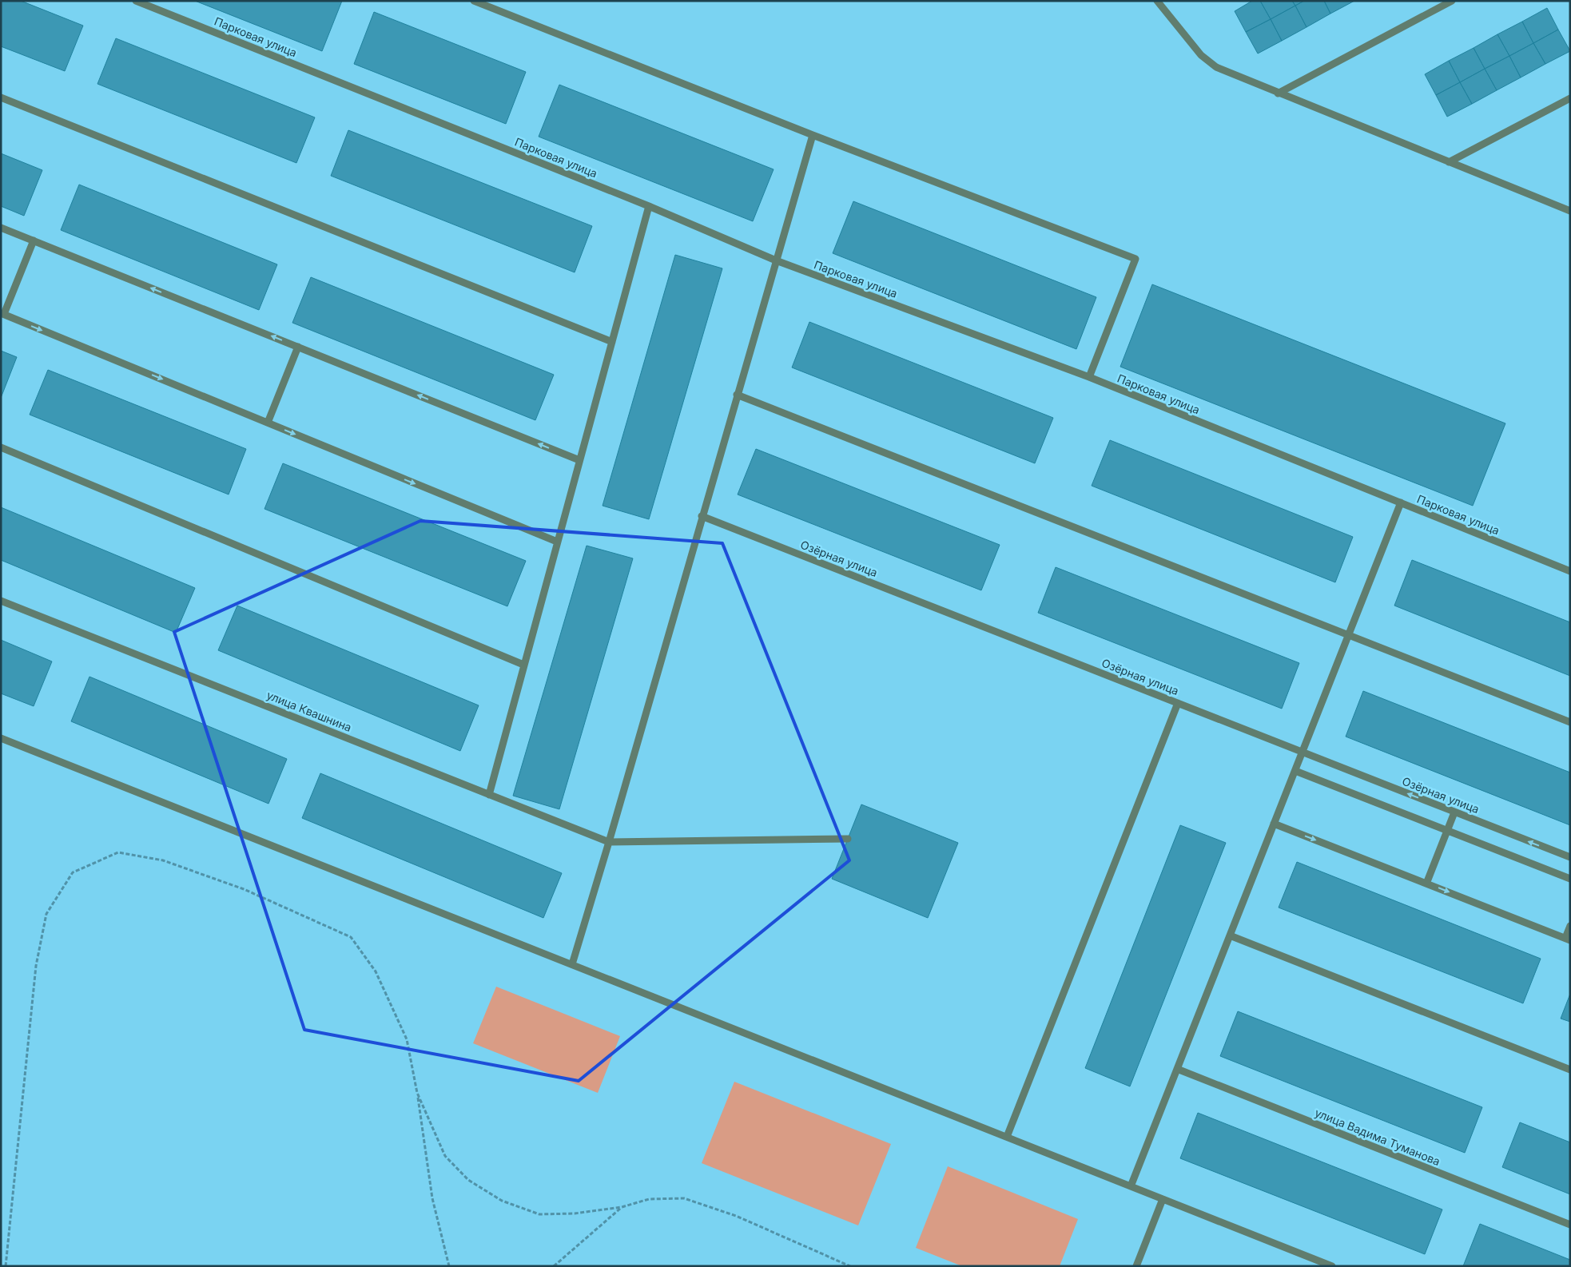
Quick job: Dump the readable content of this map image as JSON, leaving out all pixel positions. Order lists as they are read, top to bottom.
{
  "streets": {
    "street": [
      "Парковая улица",
      "Озёрная улица",
      "улица Квашнина",
      "улица Вадима Туманова"
    ]
  }
}
